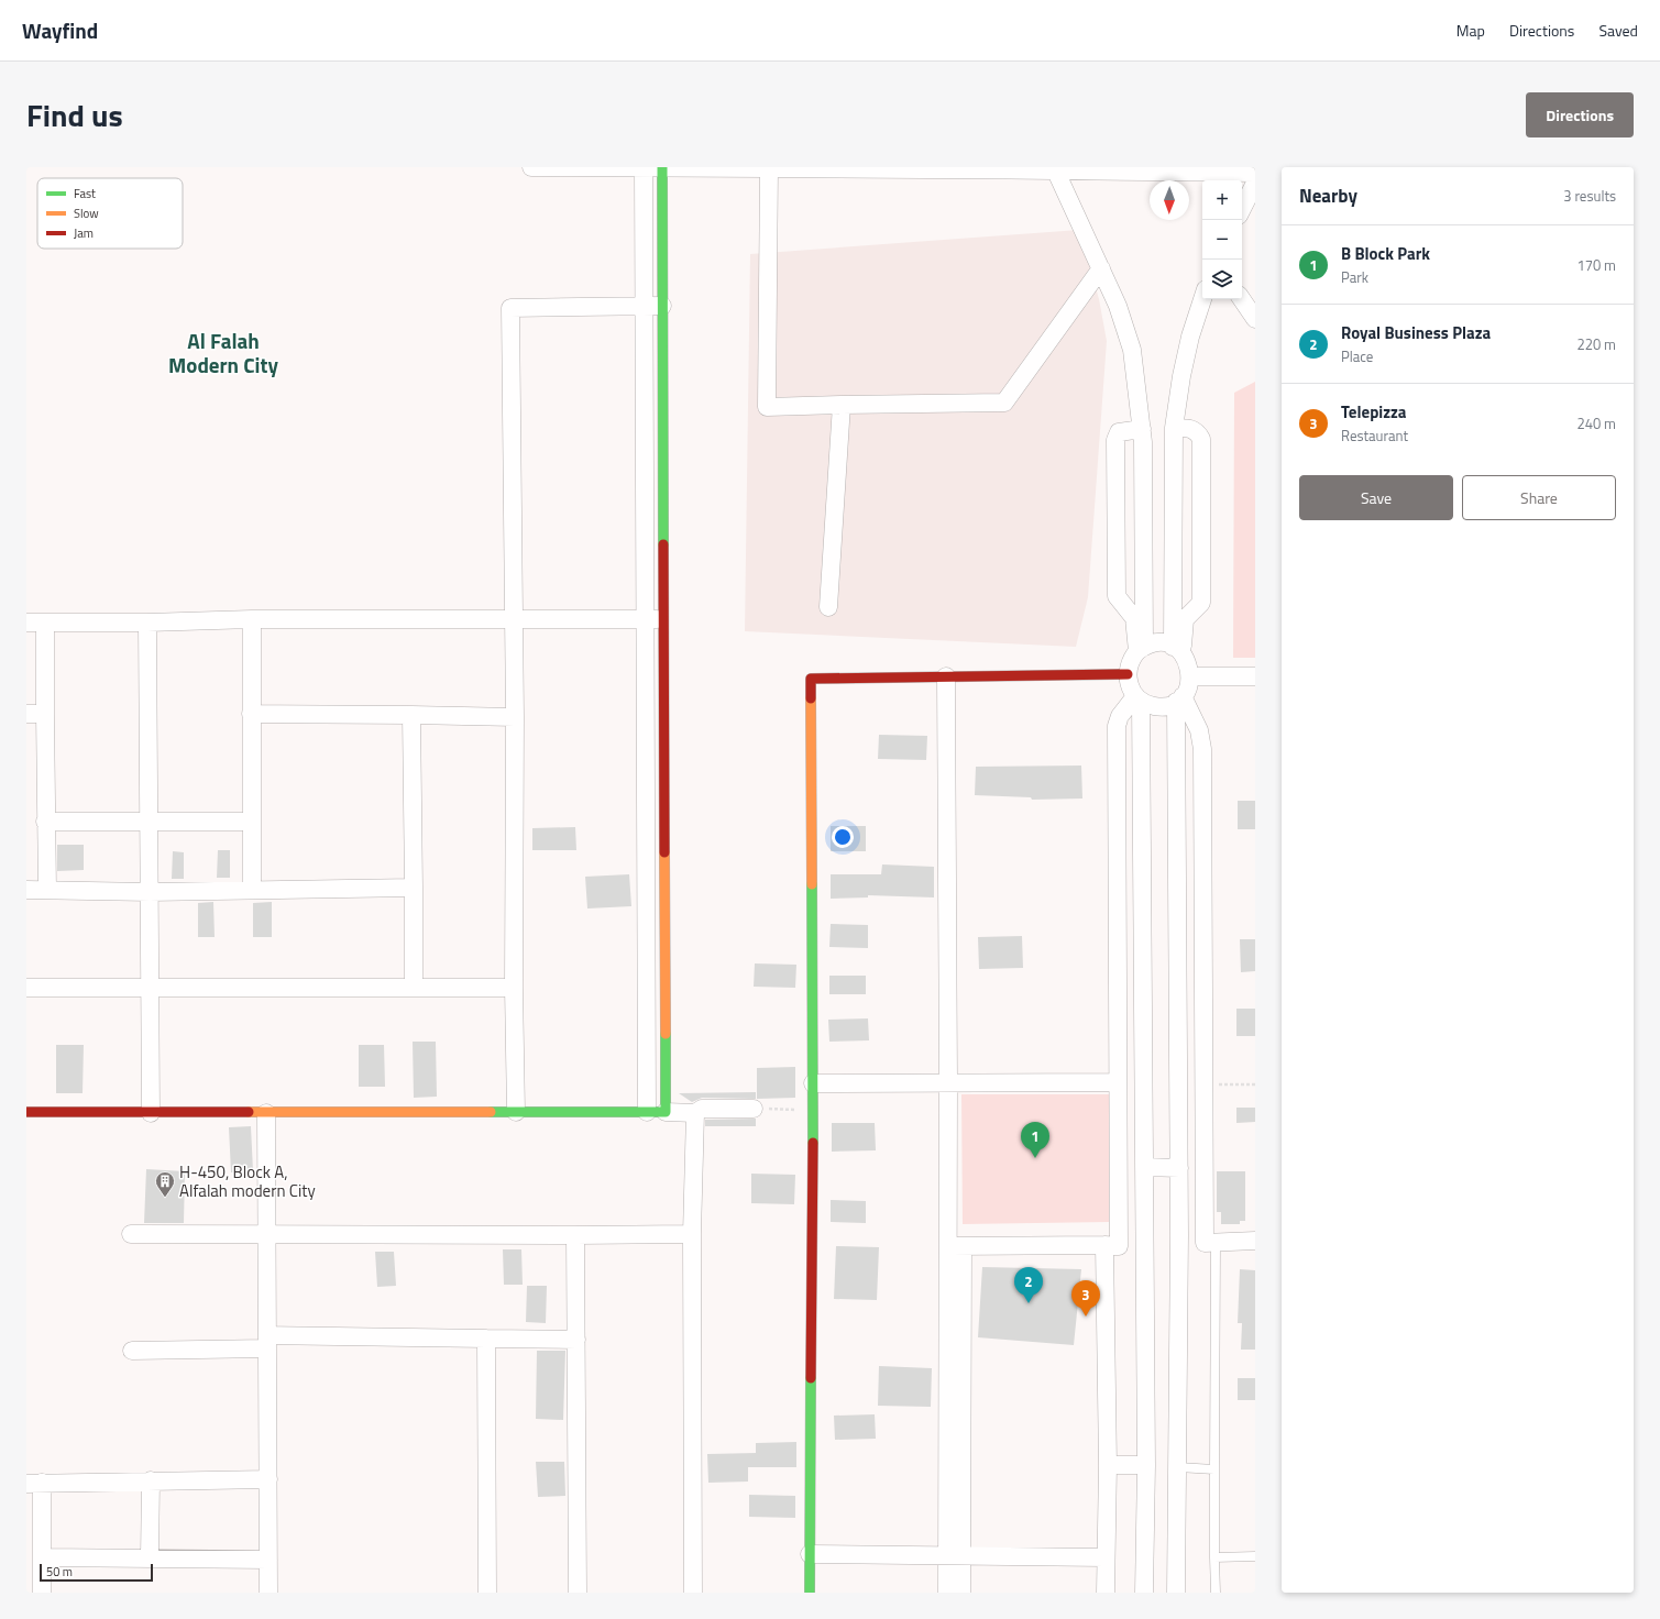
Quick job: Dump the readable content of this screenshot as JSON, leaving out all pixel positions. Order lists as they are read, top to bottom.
{
  "districts": ["Al Falah Modern City"],
  "places": {
    "building": ["H-450, Block A, Alfalah modern City"]
  },
  "legend": ["Fast", "Slow", "Jam"],
  "scale_bar": "50 m",
  "north": "bottom",
  "page": {
    "header": "Wayfind",
    "nav": ["Map", "Directions", "Saved"],
    "title": "Find us",
    "buttons": [
      "Directions",
      ["Save", "Share"]
    ],
    "heading": ["Nearby", "3 results"],
    "map_buttons": ["+", "−"],
    "list": [
      {
        "mark": "1",
        "name": "B Block Park",
        "note": "Park",
        "value": "170 m"
      },
      {
        "mark": "2",
        "name": "Royal Business Plaza",
        "note": "Place",
        "value": "220 m"
      },
      {
        "mark": "3",
        "name": "Telepizza",
        "note": "Restaurant",
        "value": "240 m"
      }
    ],
    "pins": ["1", "2", "3"],
    "scale": "50 m"
  }
}
